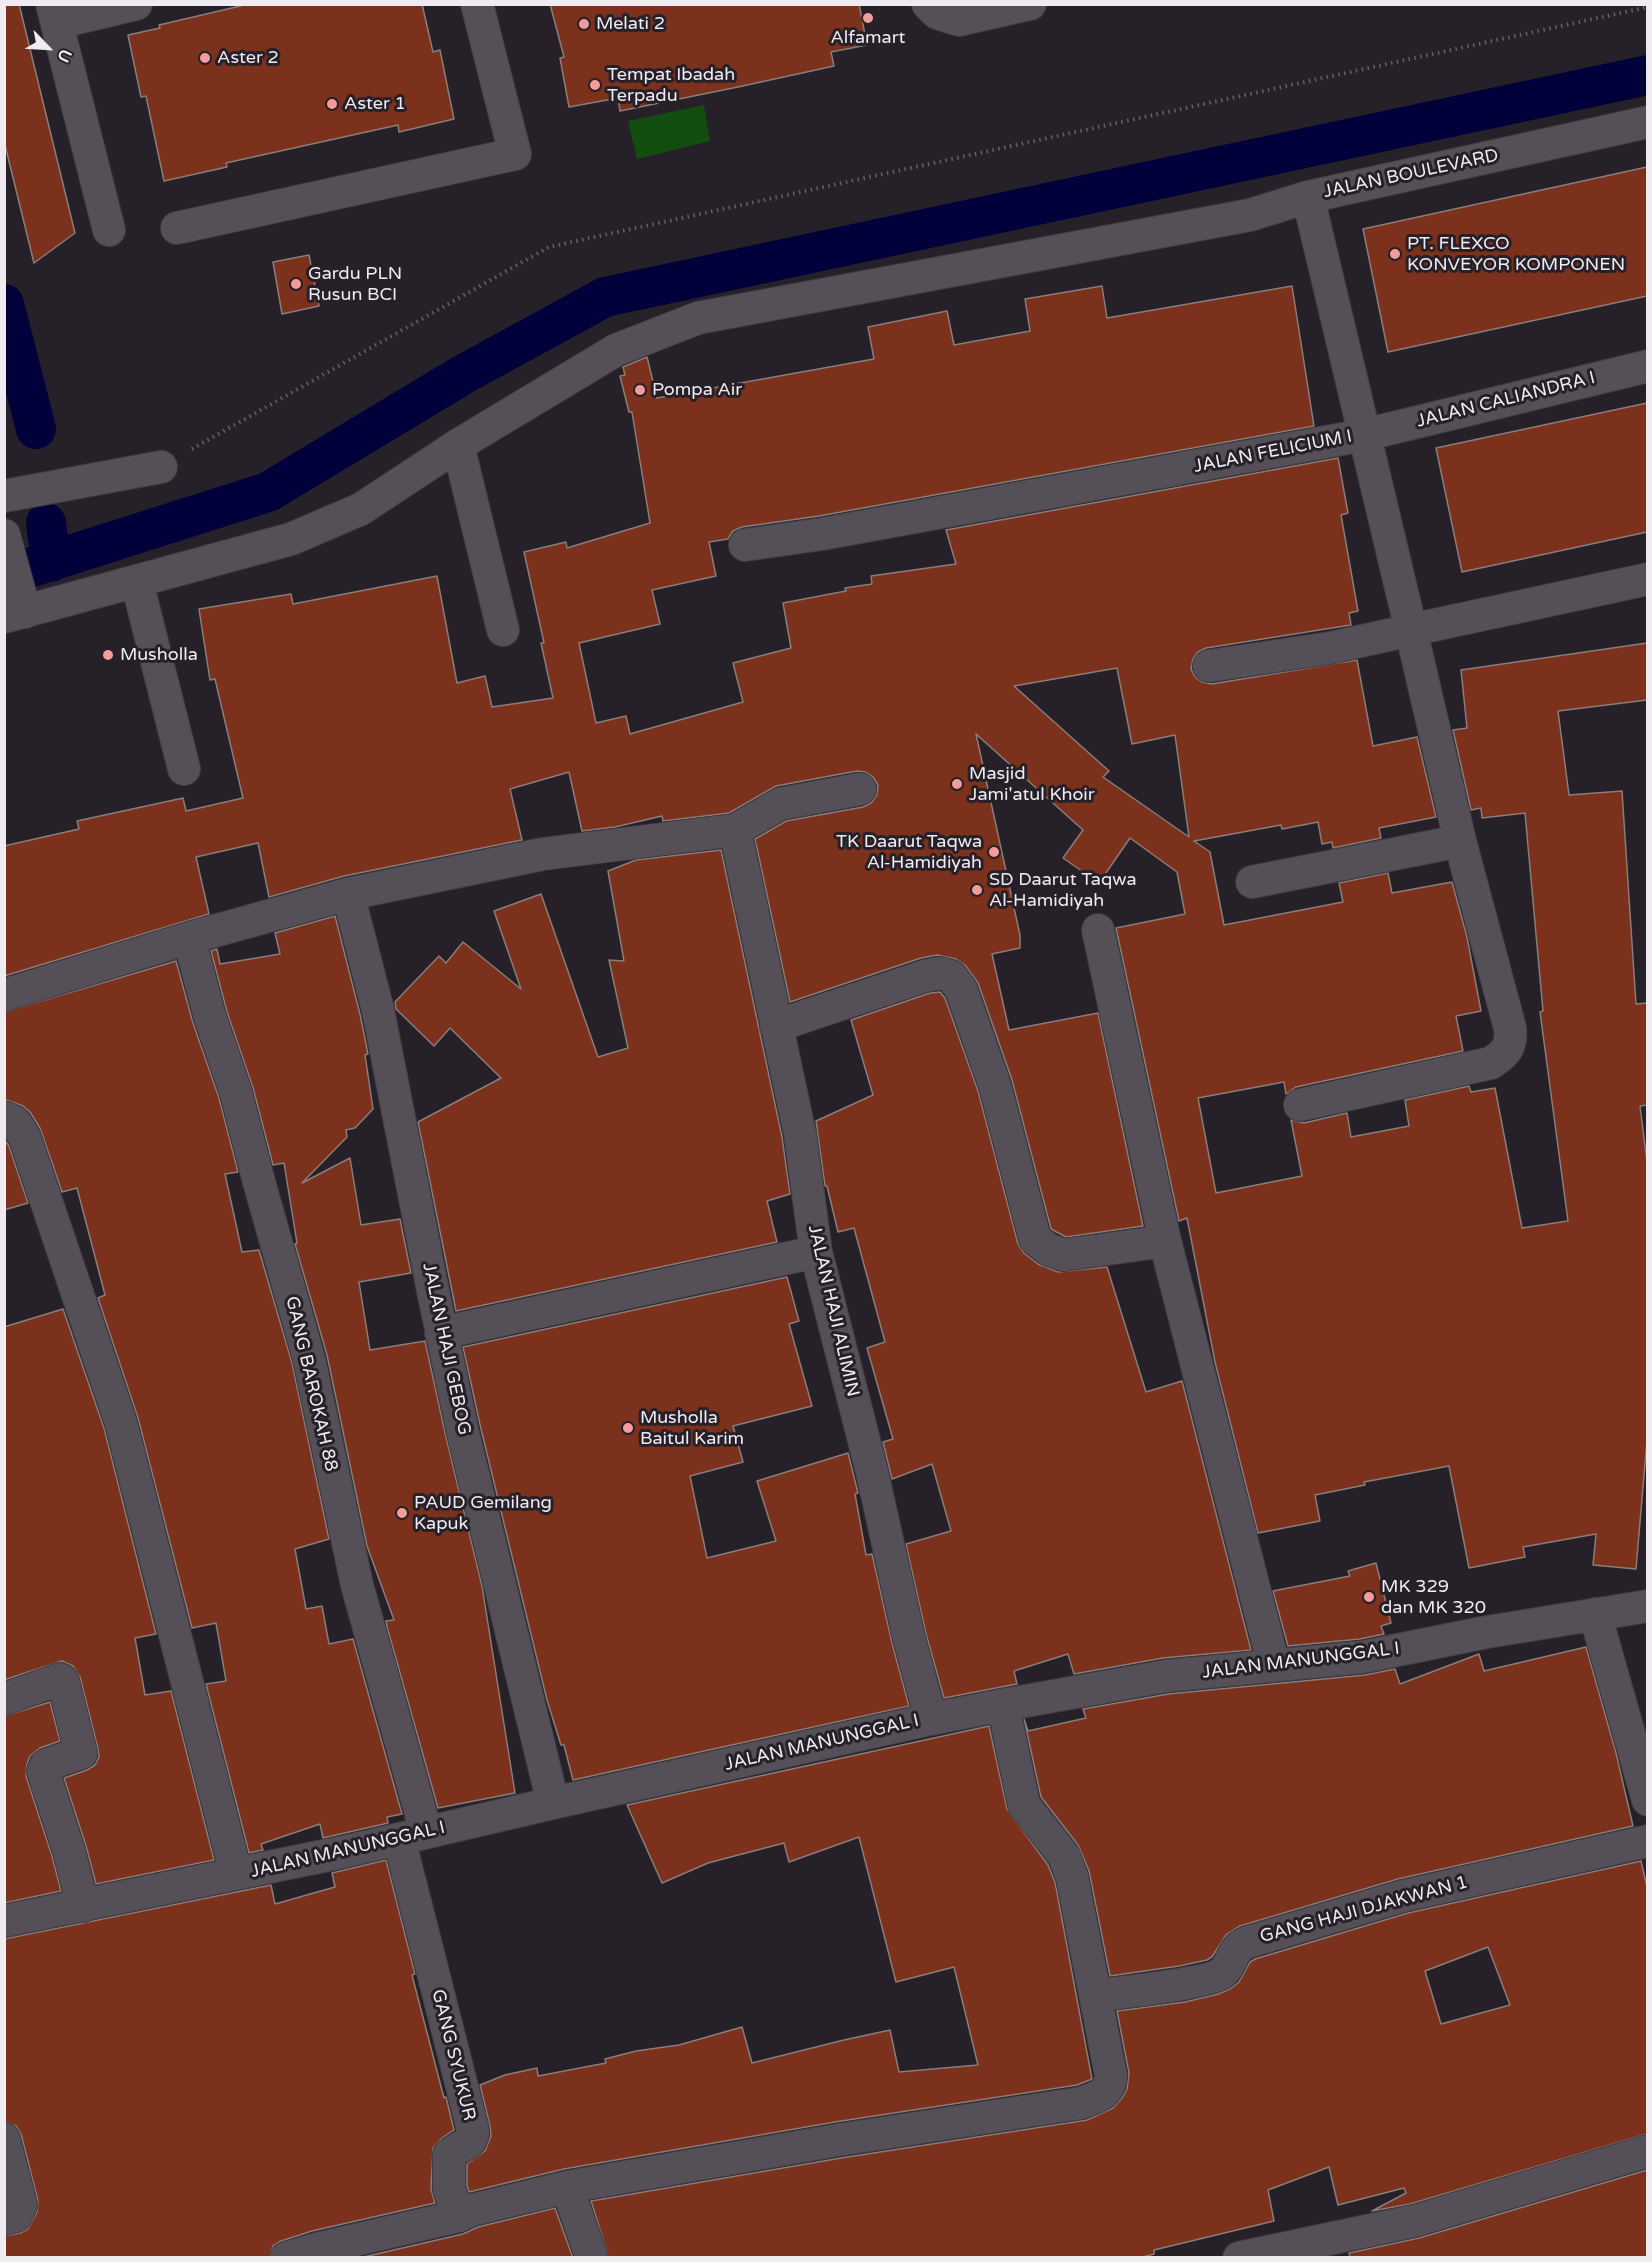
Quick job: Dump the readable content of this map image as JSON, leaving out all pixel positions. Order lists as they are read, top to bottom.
{
  "streets": {
    "street": [
      "JALAN BOULEVARD",
      "JALAN CALIANDRA I",
      "JALAN FELICIUM I",
      "JALAN HAJI ALIMIN",
      "JALAN HAJI GEBOG",
      "GANG BAROKAH 88",
      "JALAN MANUNGGAL I",
      "GANG HAJI DJAKWAN 1",
      "GANG SYUKUR"
    ]
  },
  "crossings": [
    ["JALAN BOULEVARD", "JALAN CALIANDRA I"],
    ["JALAN BOULEVARD", "JALAN FELICIUM I"],
    ["JALAN CALIANDRA I", "JALAN FELICIUM I"],
    ["JALAN HAJI ALIMIN", "JALAN MANUNGGAL I"],
    ["JALAN HAJI GEBOG", "JALAN MANUNGGAL I"],
    ["GANG BAROKAH 88", "JALAN MANUNGGAL I"],
    ["GANG BAROKAH 88", "GANG SYUKUR"],
    ["JALAN MANUNGGAL I", "GANG SYUKUR"]
  ],
  "places": [
    "Alfamart",
    "Melati 2",
    "Aster 2",
    "Tempat Ibadah Terpadu",
    "Aster 1",
    "PT. FLEXCO KONVEYOR KOMPONEN",
    "Gardu PLN Rusun BCI",
    "Pompa Air",
    "Musholla",
    "Masjid Jami'atul Khoir",
    "TK Daarut Taqwa Al-Hamidiyah",
    "SD Daarut Taqwa Al-Hamidiyah",
    "Musholla Baitul Karim",
    "PAUD Gemilang Kapuk",
    "MK 329 dan MK 320"
  ],
  "north": "bottom right"
}
